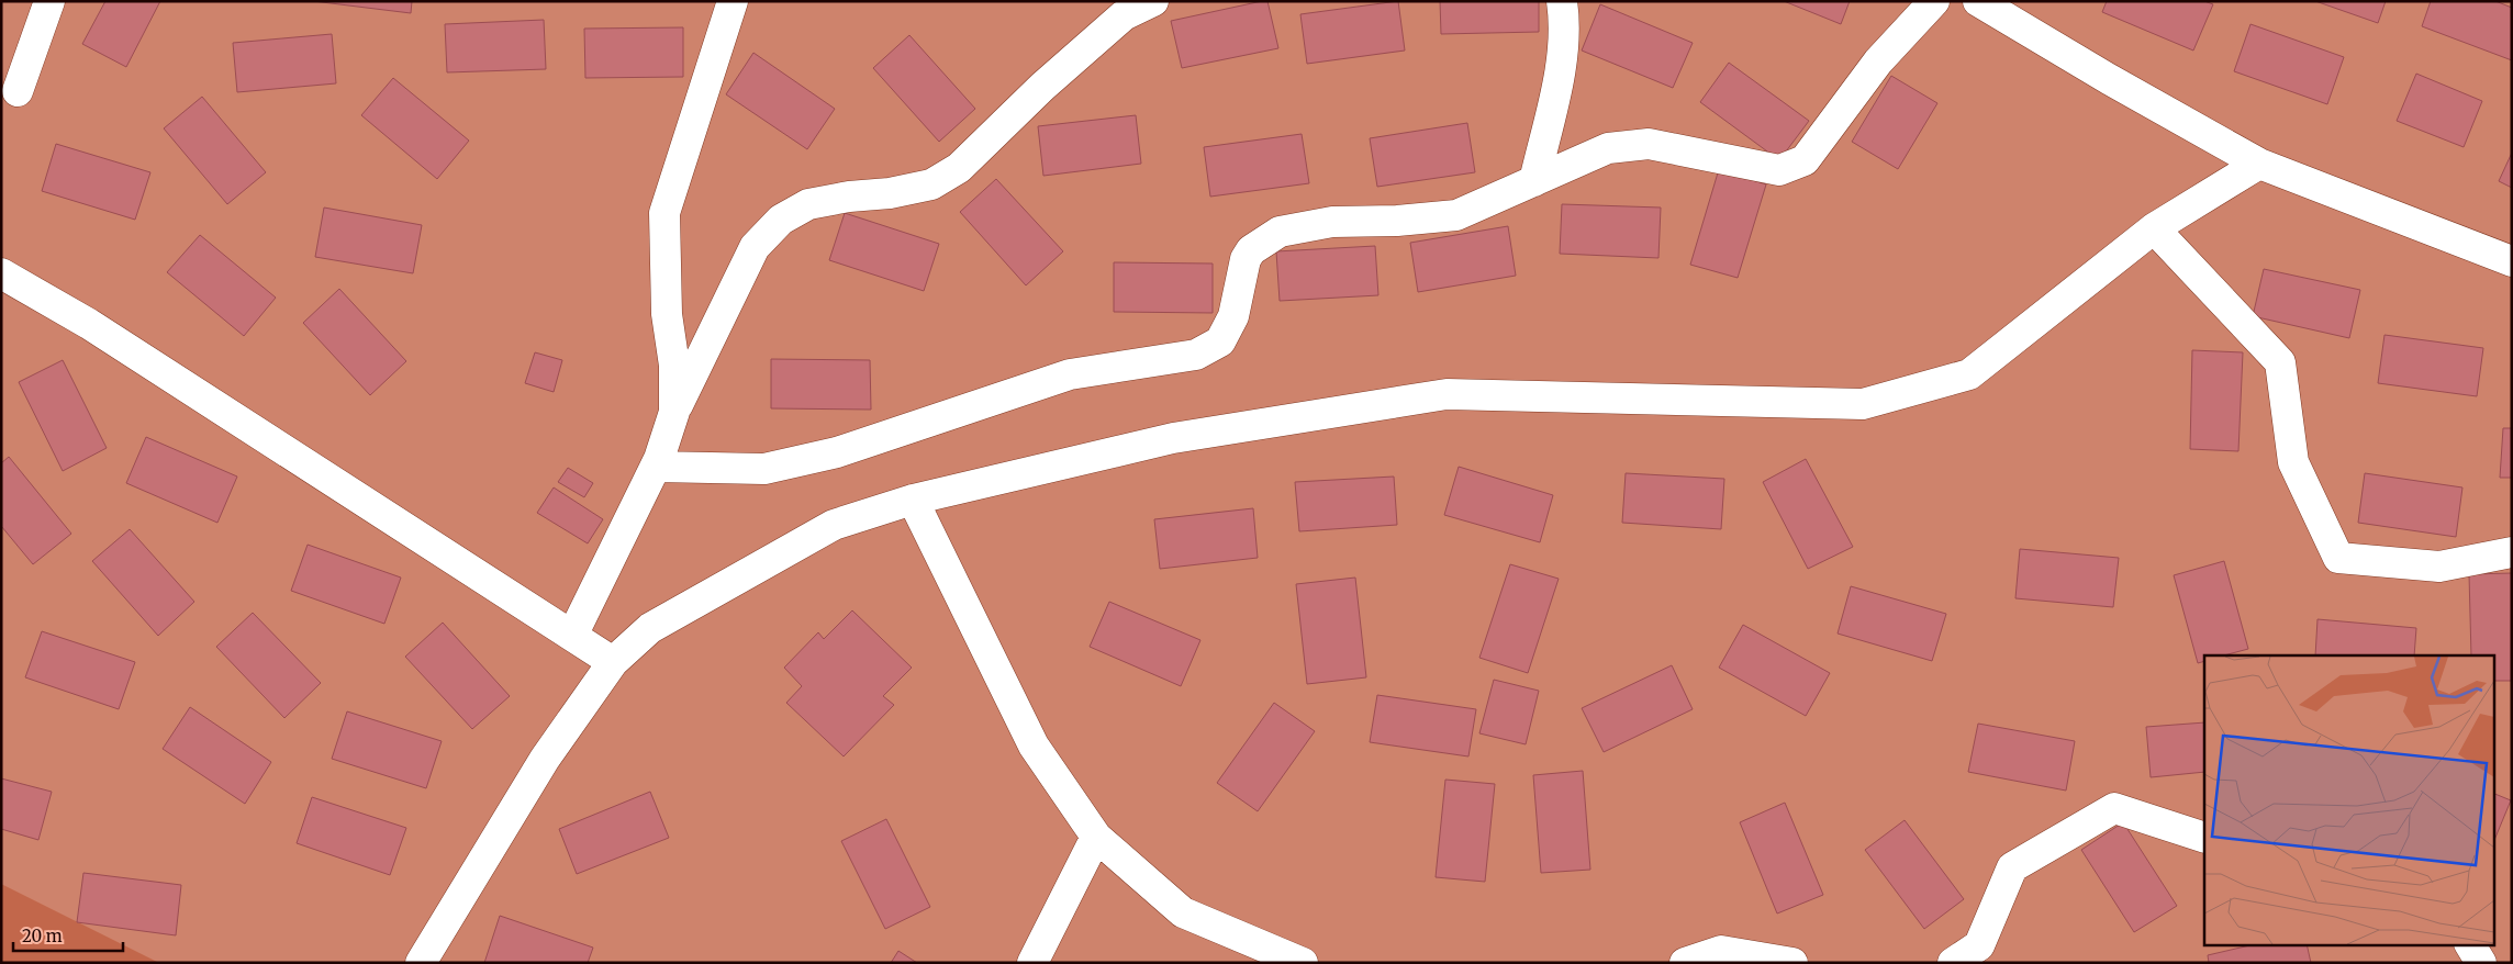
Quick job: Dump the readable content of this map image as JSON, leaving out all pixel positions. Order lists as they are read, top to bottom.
{
  "scale_bar": "20 m"
}
